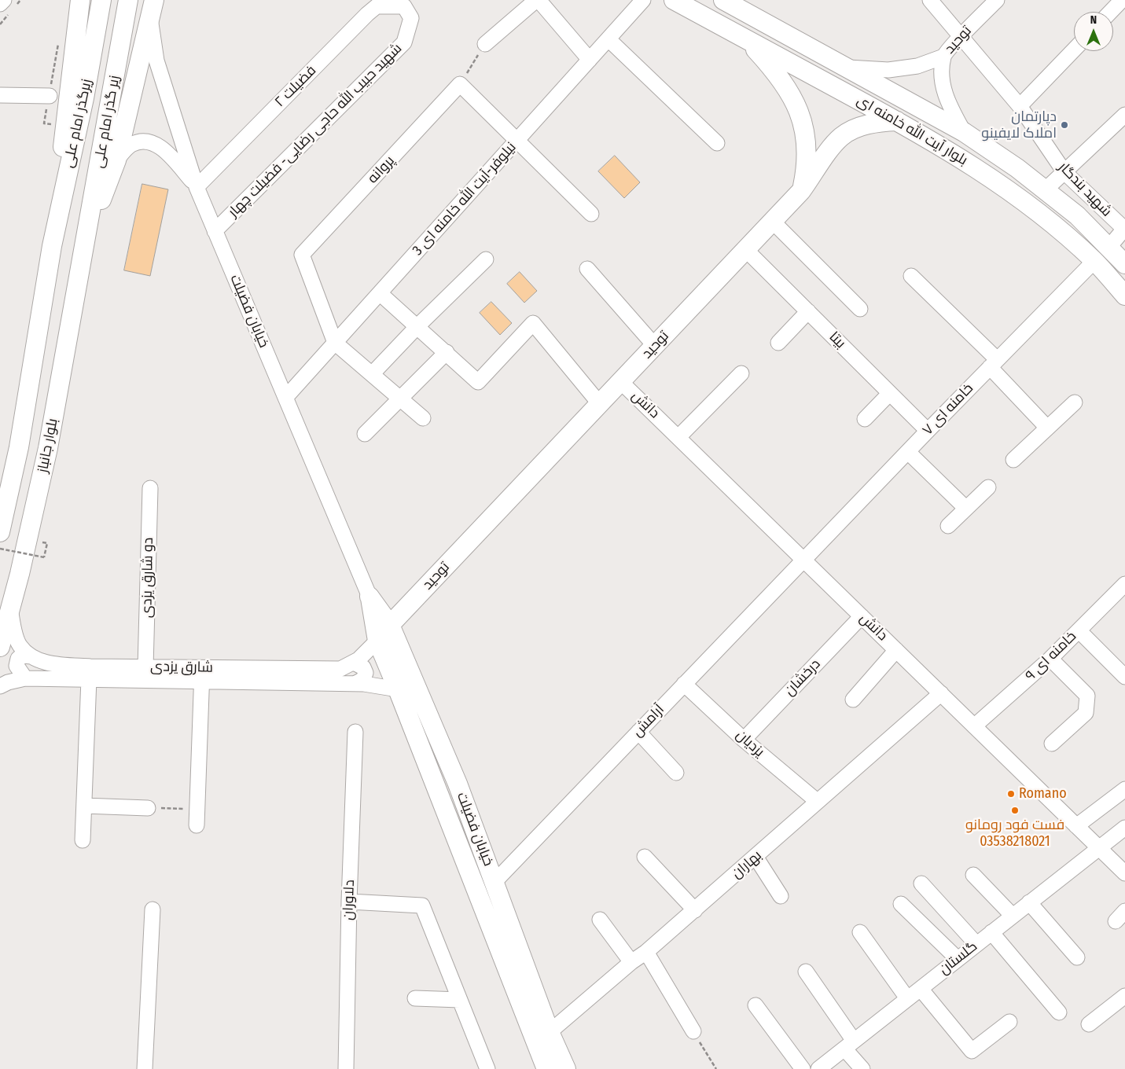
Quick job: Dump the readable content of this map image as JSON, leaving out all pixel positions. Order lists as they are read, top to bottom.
{
  "streets": {
    "main road": [
      "توحید",
      "زیر گذر امام علی",
      "زیرگذر امام علی",
      "بلوار آیت الله خامنه ای",
      "خیابان فضیلت",
      "بلوار جانباز"
    ],
    "street": [
      "فضیلت ۲",
      "شهید حبیب الله حاجی رضایی- فضیلت چهار",
      "پروانه",
      "شهید بندگار",
      "نیلوفر-آیت الله خامنه ای 3",
      "بیتا",
      "دانش",
      "خامنه ای ۷",
      "دو شارق یزدی",
      "خامنه ای ۹",
      "شارق یزدی",
      "درخشان",
      "آرامش",
      "یزدیان",
      "بهاران",
      "دلاوران",
      "گلستان"
    ]
  },
  "crossings": [
    ["توحید", "بلوار آیت الله خامنه ای"],
    ["توحید", "شهید بندگار"],
    ["توحید", "خیابان فضیلت"],
    ["توحید", "بیتا"],
    ["توحید", "دانش"],
    ["توحید", "شارق یزدی"],
    ["فضیلت ۲", "شهید حبیب الله حاجی رضایی- فضیلت چهار"],
    ["فضیلت ۲", "خیابان فضیلت"],
    ["زیر گذر امام علی", "بلوار جانباز"],
    ["زیرگذر امام علی", "بلوار جانباز"],
    ["شهید حبیب الله حاجی رضایی- فضیلت چهار", "خیابان فضیلت"],
    ["بلوار آیت الله خامنه ای", "خامنه ای ۷"],
    ["پروانه", "نیلوفر-آیت الله خامنه ای 3"],
    ["نیلوفر-آیت الله خامنه ای 3", "خیابان فضیلت"],
    ["خیابان فضیلت", "شارق یزدی"],
    ["خیابان فضیلت", "آرامش"],
    ["خیابان فضیلت", "بهاران"],
    ["بیتا", "خامنه ای ۷"],
    ["دانش", "خامنه ای ۷"],
    ["دانش", "خامنه ای ۹"],
    ["دانش", "درخشان"],
    ["دانش", "آرامش"],
    ["دانش", "بهاران"],
    ["دانش", "گلستان"],
    ["خامنه ای ۷", "آرامش"],
    ["بلوار جانباز", "شارق یزدی"],
    ["دو شارق یزدی", "شارق یزدی"],
    ["درخشان", "یزدیان"],
    ["آرامش", "یزدیان"],
    ["یزدیان", "بهاران"]
  ],
  "places": ["دپارتمان املاک لایفینو", "Romano", "فست فود رومانو 03538218021"],
  "north": "top"
}
